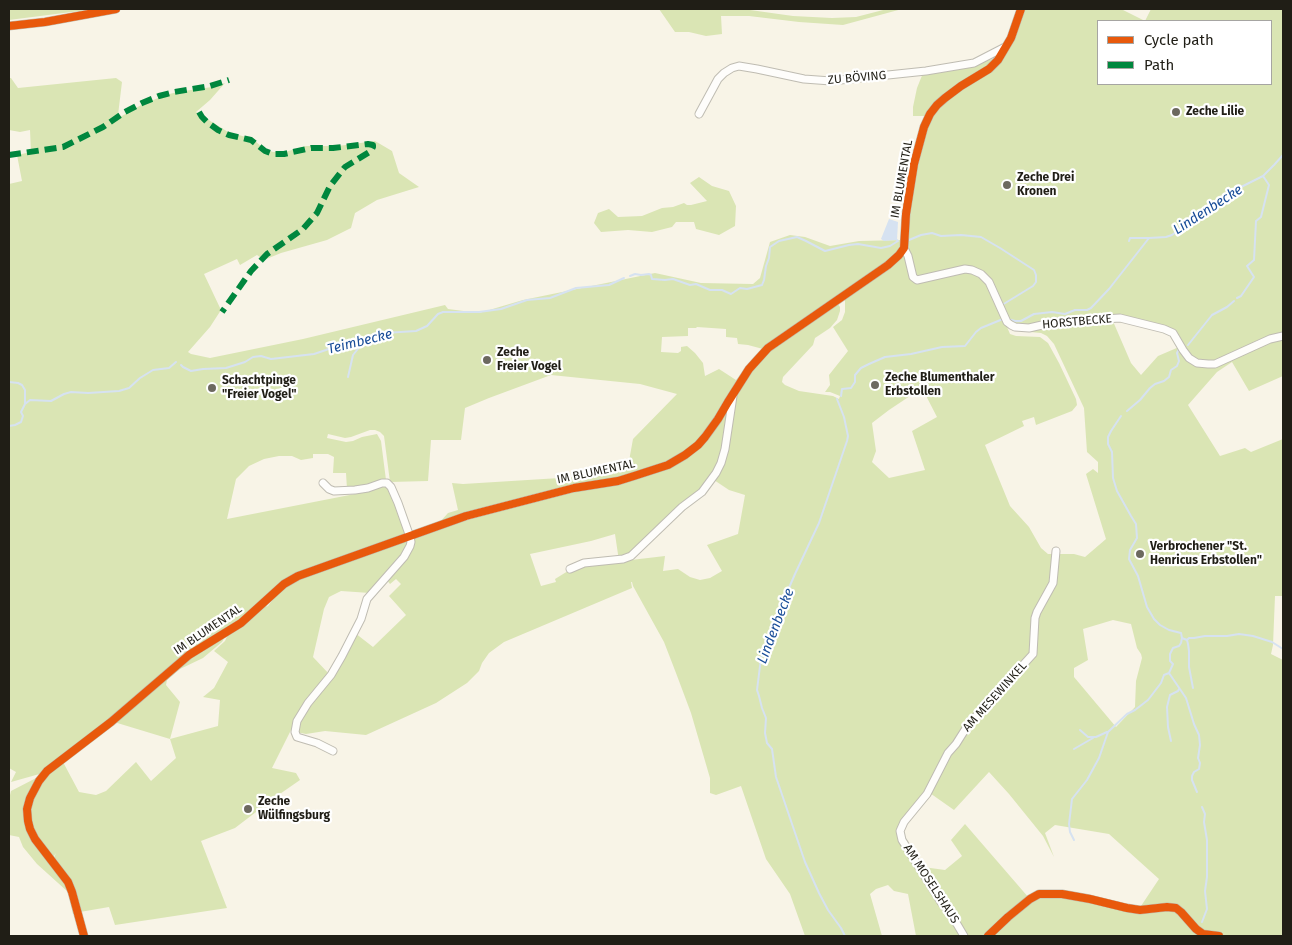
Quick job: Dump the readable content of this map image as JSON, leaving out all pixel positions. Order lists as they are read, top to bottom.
{
  "streets": {
    "street": [
      "ZU BÖVING",
      "IM BLUMENTAL",
      "HORSTBECKE",
      "AM MESEWINKEL",
      "AM MOSELSHAUS"
    ]
  },
  "crossings": [
    ["ZU BÖVING", "IM BLUMENTAL"],
    ["IM BLUMENTAL", "HORSTBECKE"],
    ["AM MESEWINKEL", "AM MOSELSHAUS"]
  ],
  "water": ["Lindenbecke", "Teimbecke"],
  "places": [
    "Zeche Lilie",
    "Zeche Drei Kronen",
    "Zeche Freier Vogel",
    "Zeche Blumenthaler Erbstollen",
    "Schachtpinge \"Freier Vogel\"",
    "Verbrochener \"St. Henricus Erbstollen\"",
    "Zeche Wülfingsburg"
  ],
  "legend": ["Cycle path", "Path"]
}
